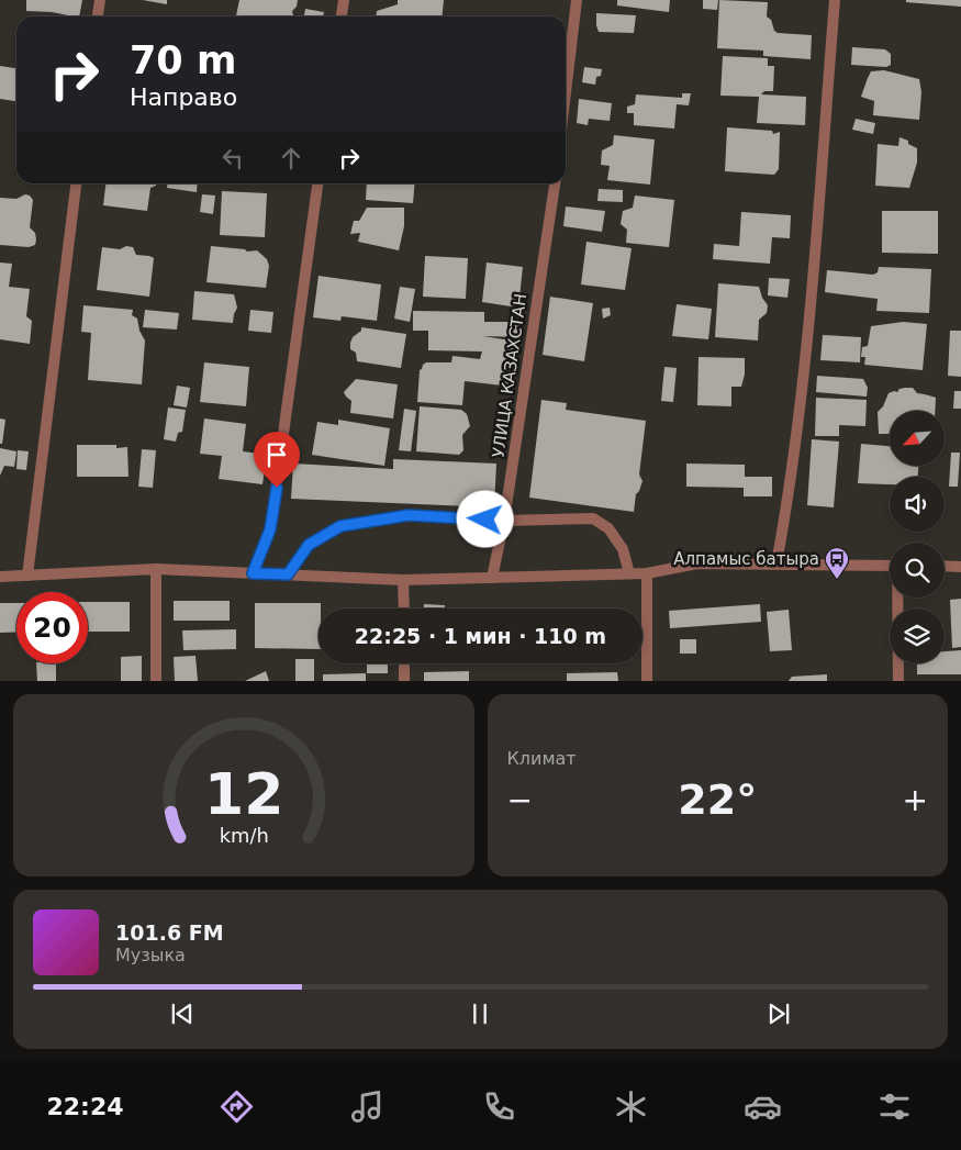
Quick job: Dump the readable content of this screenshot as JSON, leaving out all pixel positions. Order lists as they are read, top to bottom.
{
  "streets": {
    "street": ["УЛИЦА КАЗАХСТАН"]
  },
  "places": {
    "bus stop": ["Алпамыс батыра"]
  },
  "north": "bottom left",
  "page": {
    "turn": ["70 m", "Направо"],
    "limit": "20",
    "trip": "22:25 · 1 мин · 110 m",
    "tile": "Климат",
    "heat": ["−", "22°", "+"],
    "song": ["101.6 FM", "Музыка"],
    "tabs": "22:24",
    "gauge": ["12", "km/h"]
  }
}
